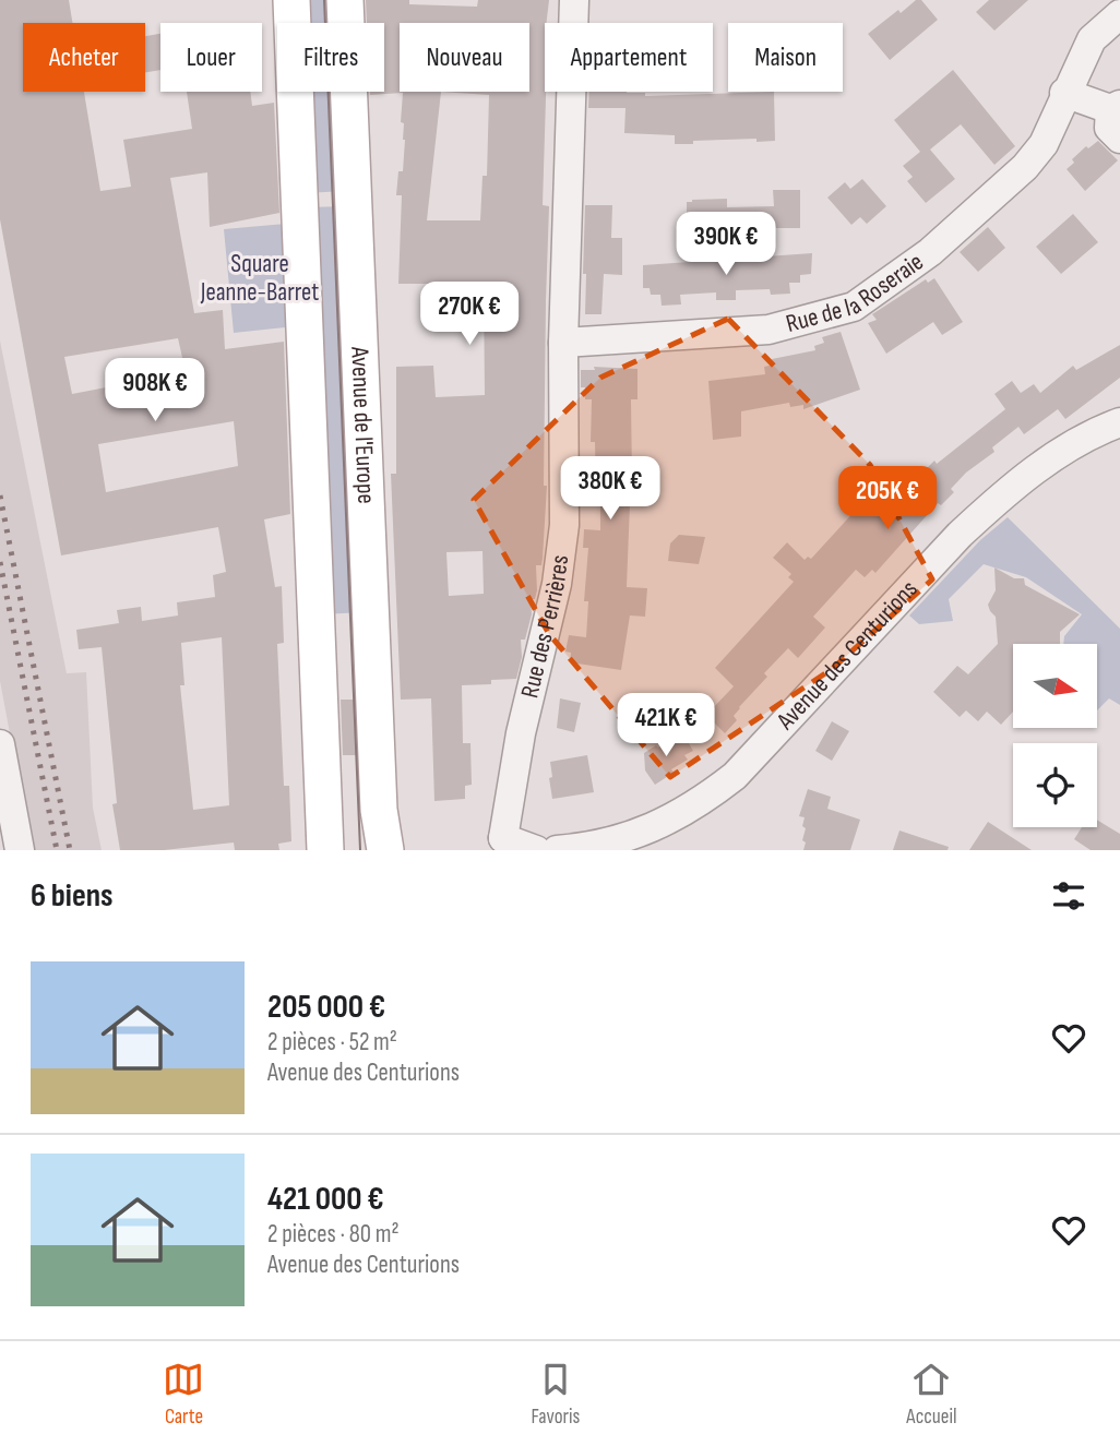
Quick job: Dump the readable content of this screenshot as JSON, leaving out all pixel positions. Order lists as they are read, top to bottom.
{
  "streets": {
    "main road": ["Avenue de l'Europe"],
    "street": ["Rue de la Roseraie", "Rue des Perrières", "Avenue des Centurions"]
  },
  "crossings": [
    ["Rue de la Roseraie", "Rue des Perrières"]
  ],
  "parks": ["Square Jeanne-Barret"],
  "north": "right",
  "page": {
    "chip": [
      "Acheter",
      "Louer",
      "Filtres",
      "Nouveau",
      "Appartement",
      "Maison"
    ],
    "price": [
      "390K €",
      "270K €",
      "908K €",
      "380K €",
      "205K €",
      "421K €"
    ],
    "heading": "6 biens",
    "list": [
      {
        "name": "205 000 €",
        "note": "2 pièces · 52 m² · Avenue des Centurions"
      },
      {
        "name": "421 000 €",
        "note": "2 pièces · 80 m² · Avenue des Centurions"
      }
    ],
    "tabs": ["Carte", "Favoris", "Accueil"]
  }
}
